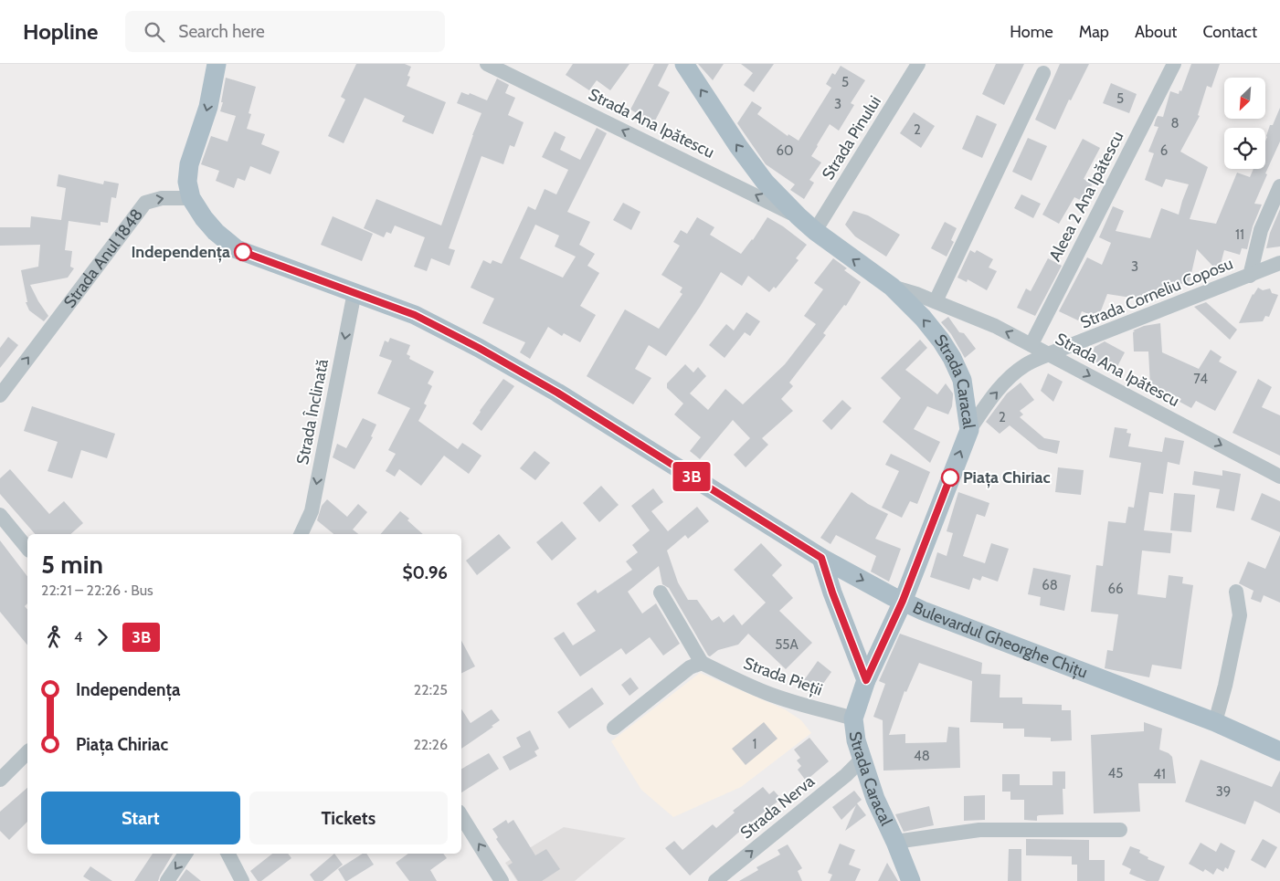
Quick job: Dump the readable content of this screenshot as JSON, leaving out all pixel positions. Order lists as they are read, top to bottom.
{
  "streets": {
    "main road": ["Strada Caracal", "Bulevardul Gheorghe Chițu"],
    "street": [
      "Strada Ana Ipătescu",
      "Strada Pinului",
      "Aleea 2 Ana Ipătescu",
      "Strada Anul 1848",
      "Strada Corneliu Coposu",
      "Strada Înclinată",
      "Strada Pieții",
      "Strada Nerva"
    ]
  },
  "crossings": [
    ["Strada Ana Ipătescu", "Aleea 2 Ana Ipătescu"],
    ["Strada Ana Ipătescu", "Strada Corneliu Coposu"],
    ["Strada Ana Ipătescu", "Strada Caracal"],
    ["Strada Pinului", "Strada Caracal"],
    ["Strada Anul 1848", "Bulevardul Gheorghe Chițu"],
    ["Strada Corneliu Coposu", "Strada Caracal"],
    ["Strada Caracal", "Bulevardul Gheorghe Chițu"],
    ["Strada Caracal", "Strada Pieții"],
    ["Strada Caracal", "Strada Nerva"],
    ["Strada Înclinată", "Bulevardul Gheorghe Chițu"]
  ],
  "one_way": [
    "Strada Anul 1848",
    "Strada Caracal",
    "Strada Înclinată",
    "Strada Nerva"
  ],
  "places": ["Independența", "Piața Chiriac"],
  "lines": ["bus line 3B"],
  "house_numbers": [
    "5",
    "5",
    "3",
    "8",
    "2",
    "60",
    "6",
    "11",
    "3",
    "74",
    "2",
    "68",
    "66",
    "55A",
    "1",
    "48",
    "45",
    "41",
    "39"
  ],
  "north": "bottom left",
  "page": {
    "header": "Hopline",
    "search": "Search here",
    "nav": [
      "Home",
      "Map",
      "About",
      "Contact"
    ],
    "on_map": "3B",
    "heading": ["5 min", "22:21 – 22:26 · Bus", "$0.96"],
    "legs": ["4", "3B"],
    "list": [
      {
        "name": "Independența",
        "value": "22:25"
      },
      {
        "name": "Piața Chiriac",
        "value": "22:26"
      }
    ],
    "buttons": ["Start", "Tickets"]
  }
}
